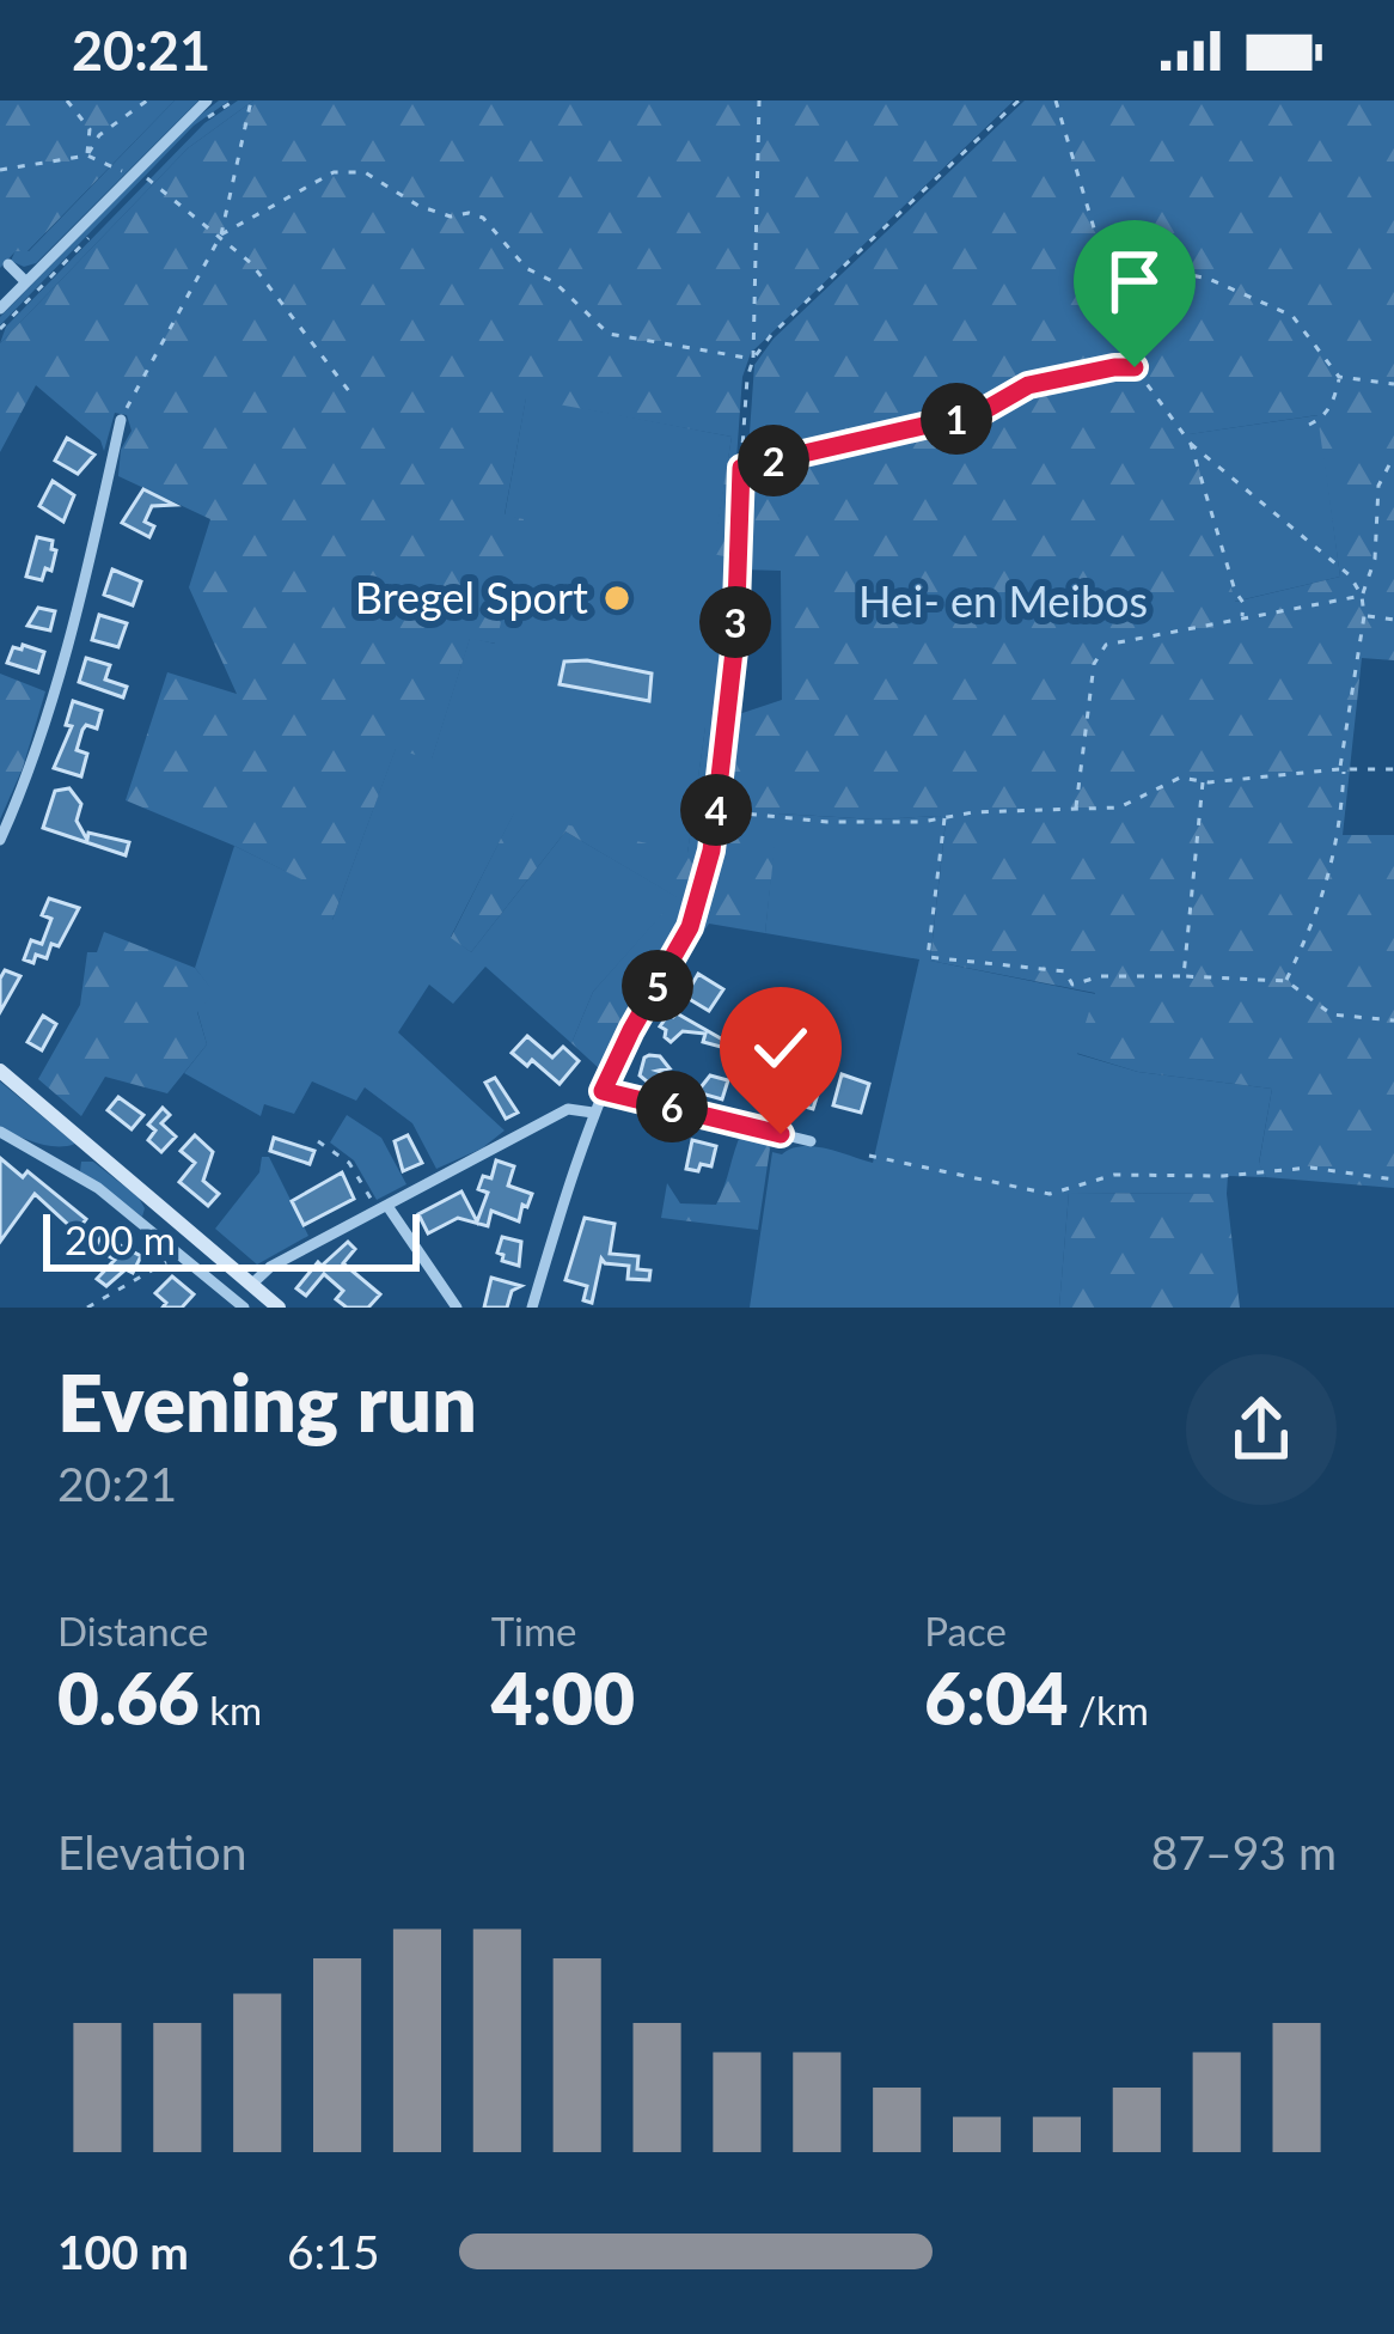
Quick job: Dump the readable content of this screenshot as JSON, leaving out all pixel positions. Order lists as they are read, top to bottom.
{
  "parks": ["Hei- en Meibos"],
  "places": ["Bregel Sport"],
  "scale_bar": "200 m",
  "page": {
    "status": "20:21",
    "pins": [
      "1",
      "2",
      "3",
      "4",
      "5",
      "6"
    ],
    "scale": "200 m",
    "heading": ["Evening run", "20:21"],
    "stats": [
      ["Distance", "0.66 km"],
      ["Time", "4:00"],
      ["Pace", "6:04 /km"]
    ],
    "chart": ["Elevation", "87–93 m"],
    "list": [
      {
        "name": "100 m",
        "note": "6:15"
      }
    ]
  }
}
